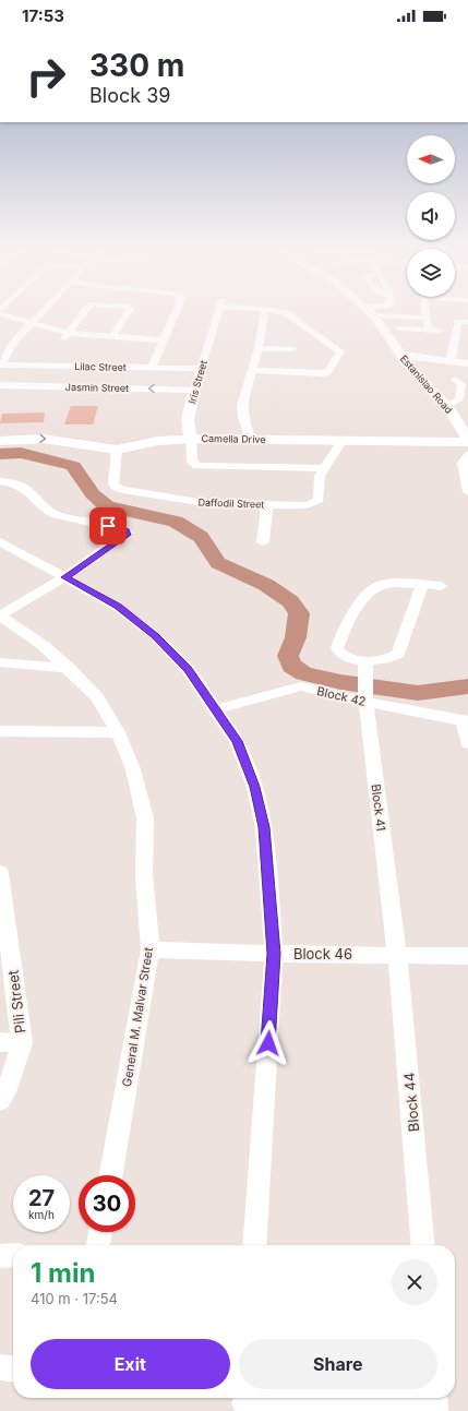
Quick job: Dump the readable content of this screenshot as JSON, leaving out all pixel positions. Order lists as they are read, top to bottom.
{
  "streets": {
    "street": [
      "Lilac Street",
      "Iris Street",
      "Estanislao Road",
      "Jasmin Street",
      "Camella Drive",
      "Daffodil Street",
      "Block 42",
      "Block 41",
      "Block 46",
      "Pili Street",
      "General M. Malvar Street",
      "Block 44"
    ]
  },
  "crossings": [
    ["Lilac Street", "Iris Street"],
    ["Iris Street", "Jasmin Street"],
    ["Iris Street", "Camella Drive"],
    ["Estanislao Road", "Camella Drive"],
    ["Camella Drive", "Daffodil Street"],
    ["Block 42", "Block 41"],
    ["Block 41", "Block 46"],
    ["Block 41", "Block 44"],
    ["Block 46", "General M. Malvar Street"],
    ["Block 46", "Block 44"]
  ],
  "north": "left",
  "page": {
    "status": "17:53",
    "turn": ["330 m", "Block 39"],
    "speed": "27 km/h",
    "limit": "30",
    "heading": ["1 min", "410 m · 17:54"],
    "buttons": ["Exit", "Share"]
  }
}
